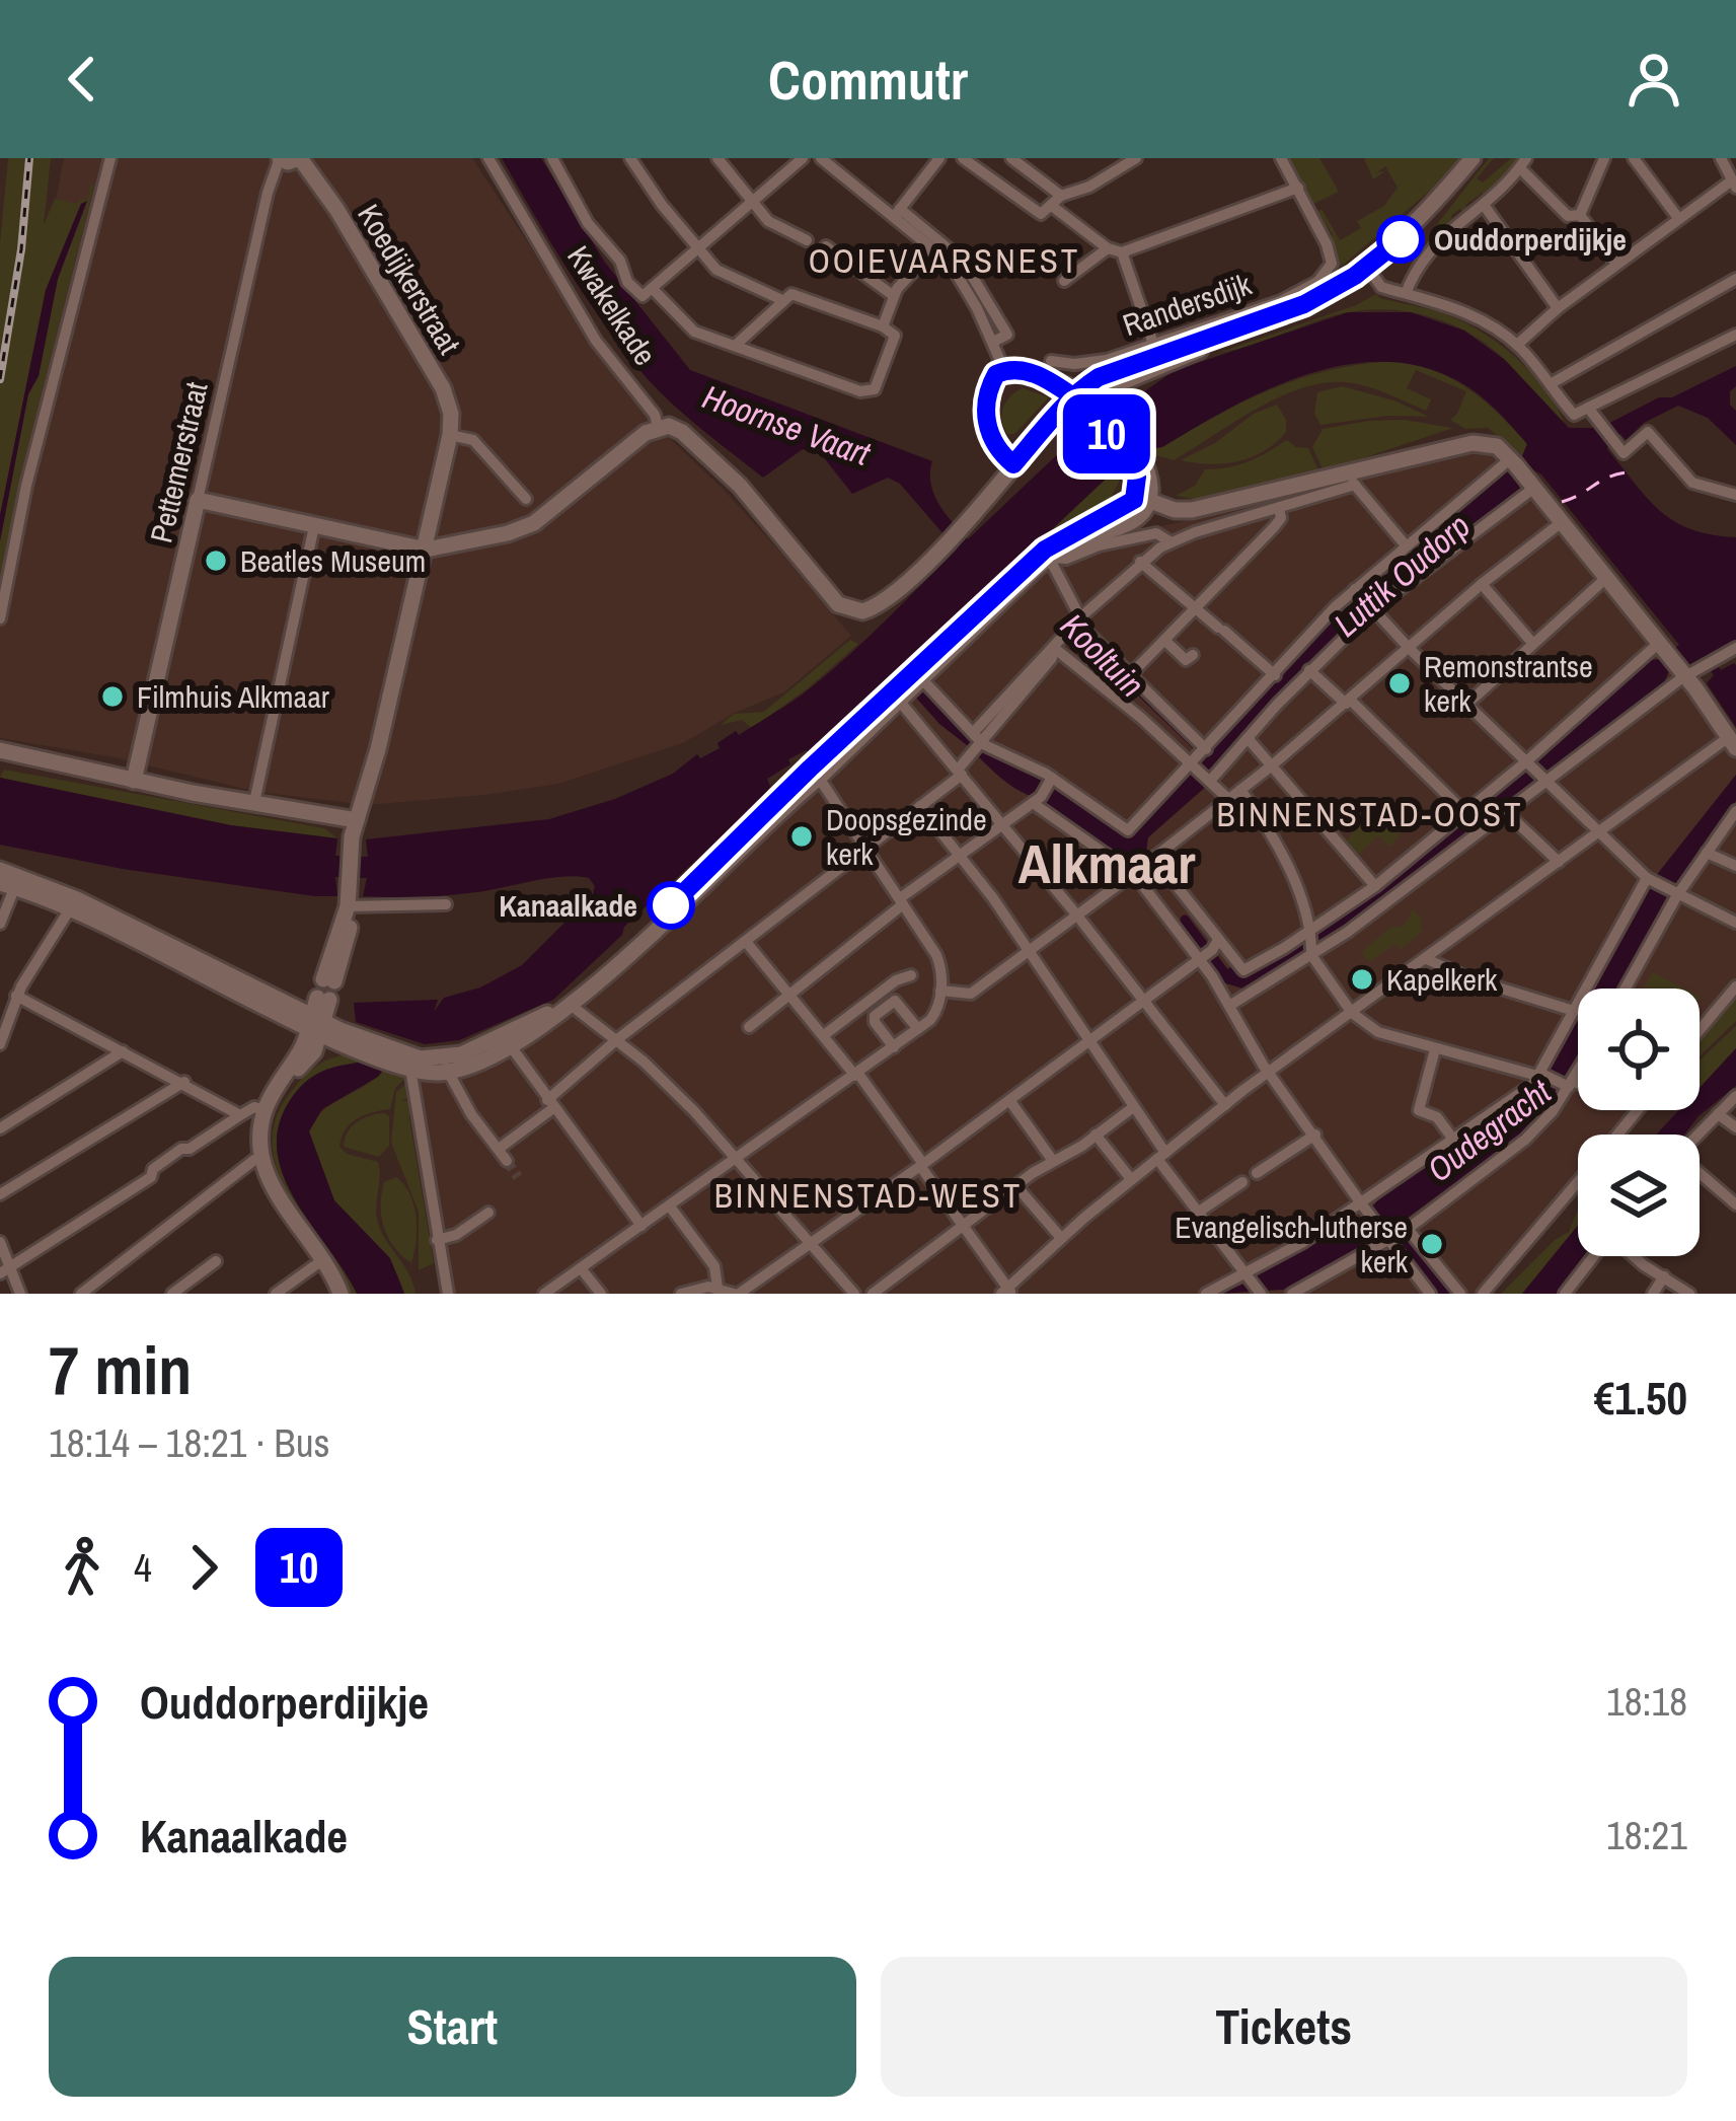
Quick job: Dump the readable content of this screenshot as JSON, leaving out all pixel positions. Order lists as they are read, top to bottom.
{
  "streets": {
    "main road": [
      "Koedijkerstraat",
      "Randersdijk",
      "Kwakelkade",
      "Pettemerstraat"
    ]
  },
  "districts": [
    "OOIEVAARSNEST",
    "BINNENSTAD-OOST",
    "Alkmaar",
    "BINNENSTAD-WEST"
  ],
  "water": [
    "Hoornse Vaart",
    "Luttik Oudorp",
    "Kooltuin",
    "Oudegracht"
  ],
  "places": [
    "Ouddorperdijkje",
    "Beatles Museum",
    "Remonstrantse kerk",
    "Filmhuis Alkmaar",
    "Doopsgezinde kerk",
    "Kanaalkade",
    "Kapelkerk",
    "Evangelisch-lutherse kerk"
  ],
  "lines": ["bus line 10"],
  "page": {
    "header": "Commutr",
    "on_map": "10",
    "heading": ["7 min", "18:14 – 18:21 · Bus", "€1.50"],
    "legs": ["4", "10"],
    "list": [
      {
        "name": "Ouddorperdijkje",
        "value": "18:18"
      },
      {
        "name": "Kanaalkade",
        "value": "18:21"
      }
    ],
    "buttons": ["Start", "Tickets"]
  }
}
